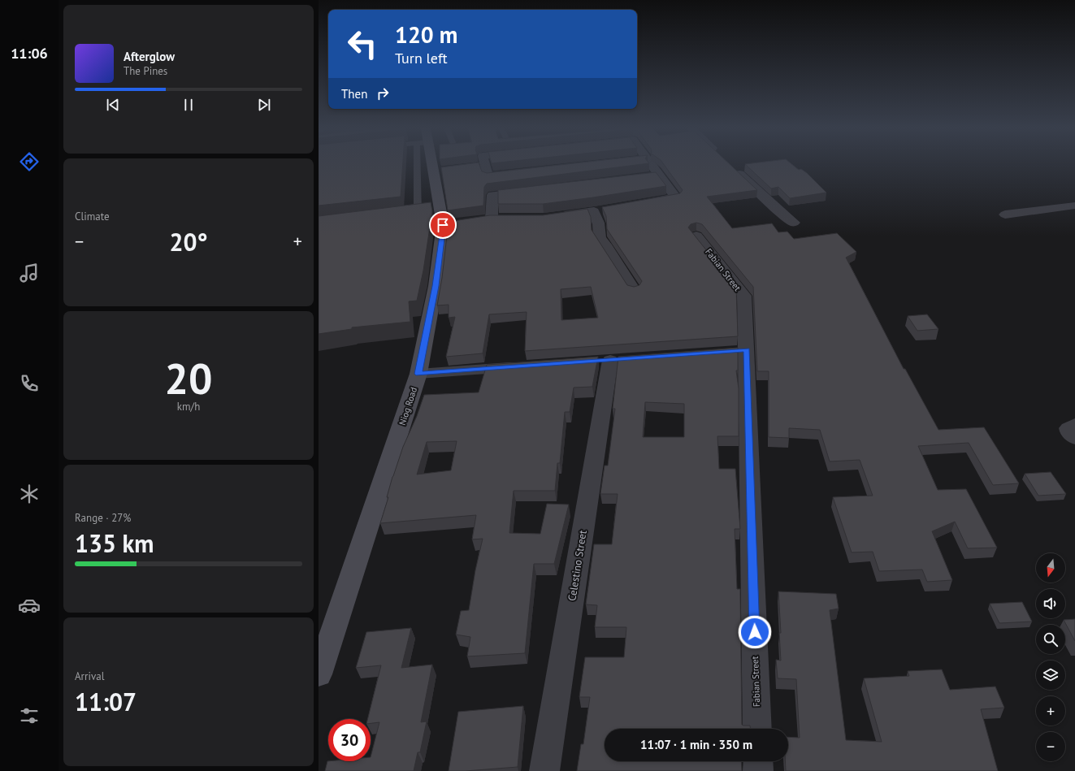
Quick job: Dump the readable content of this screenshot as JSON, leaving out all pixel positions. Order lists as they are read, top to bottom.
{
  "streets": {
    "street": ["Fabian Street", "Niog Road", "Celestino Street"]
  },
  "north": "bottom",
  "page": {
    "tabs": "11:06",
    "turn": ["120 m", "Turn left"],
    "song": ["Afterglow", "The Pines"],
    "then": "Then",
    "tile": [
      "Climate",
      ["20", "km/h"],
      ["Range · 27%", "135 km"],
      ["Arrival", "11:07"]
    ],
    "heat": ["−", "20°", "+"],
    "map_buttons": ["+", "−"],
    "limit": "30",
    "trip": "11:07 · 1 min · 350 m"
  }
}
